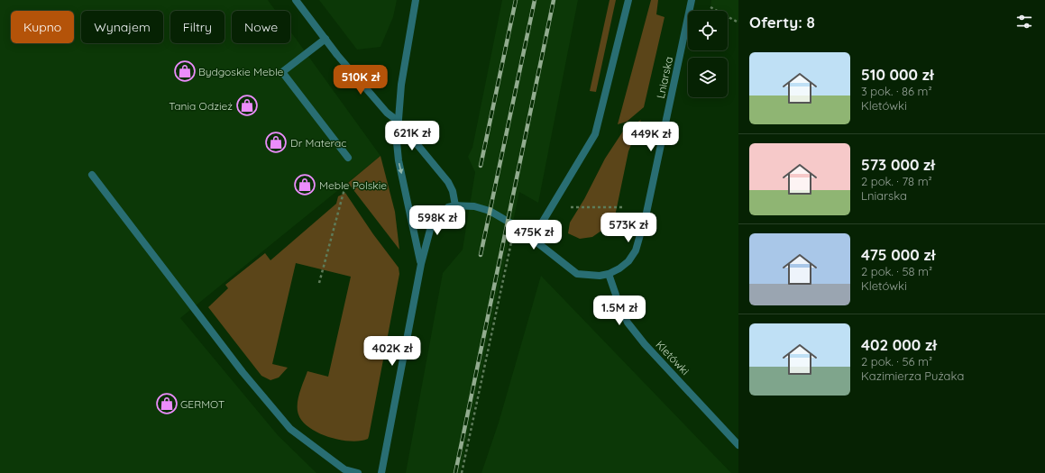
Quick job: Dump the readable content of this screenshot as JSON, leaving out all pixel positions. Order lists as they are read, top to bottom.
{
  "streets": {
    "street": ["Lniarska", "Kletówki"]
  },
  "crossings": [
    ["Lniarska", "Kletówki"]
  ],
  "places": {
    "shop": [
      "Bydgoskie Meble",
      "Tania Odzież",
      "Dr Materac",
      "Meble Polskie",
      "GERMOT"
    ]
  },
  "page": {
    "heading": "Oferty: 8",
    "chip": [
      "Kupno",
      "Wynajem",
      "Filtry",
      "Nowe"
    ],
    "list": [
      {
        "name": "510 000 zł",
        "note": "3 pok. · 86 m² · Kletówki"
      },
      {
        "name": "573 000 zł",
        "note": "2 pok. · 78 m² · Lniarska"
      },
      {
        "name": "475 000 zł",
        "note": "2 pok. · 58 m² · Kletówki"
      },
      {
        "name": "402 000 zł",
        "note": "2 pok. · 56 m² · Kazimierza Pużaka"
      }
    ],
    "price": [
      "510K zł",
      "621K zł",
      "449K zł",
      "598K zł",
      "573K zł",
      "475K zł",
      "1.5M zł",
      "402K zł"
    ]
  }
}
